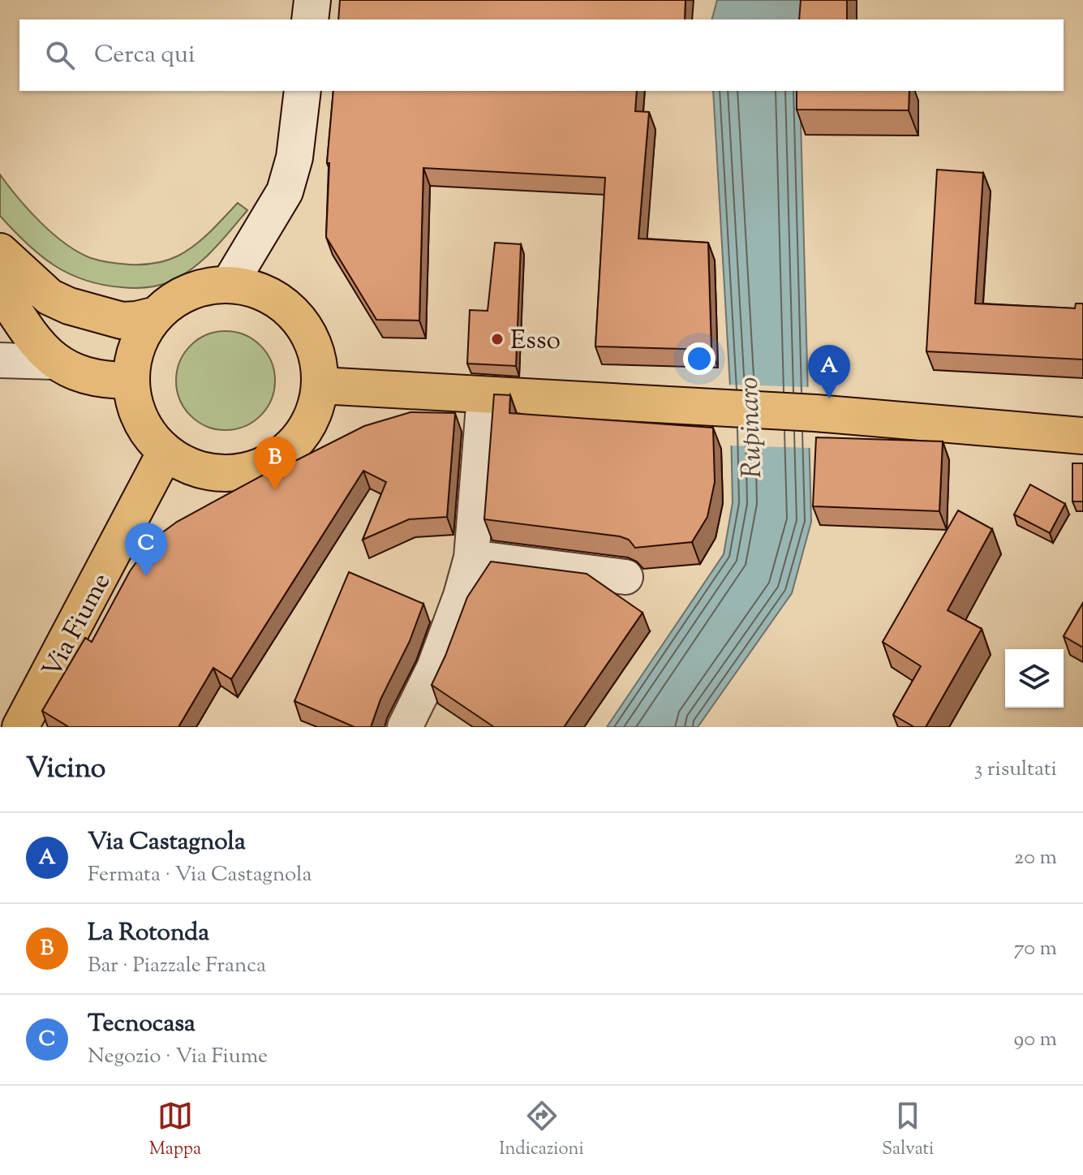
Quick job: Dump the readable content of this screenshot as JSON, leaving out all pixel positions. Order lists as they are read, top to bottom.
{
  "streets": {
    "main road": ["Via Fiume"]
  },
  "water": ["Rupinaro"],
  "places": ["Esso"],
  "page": {
    "search": "Cerca qui",
    "pins": ["A", "B", "C"],
    "heading": ["Vicino", "3 risultati"],
    "list": [
      {
        "mark": "A",
        "name": "Via Castagnola",
        "note": "Fermata · Via Castagnola",
        "value": "20 m"
      },
      {
        "mark": "B",
        "name": "La Rotonda",
        "note": "Bar · Piazzale Franca",
        "value": "70 m"
      },
      {
        "mark": "C",
        "name": "Tecnocasa",
        "note": "Negozio · Via Fiume",
        "value": "90 m"
      }
    ],
    "nav": ["Mappa", "Indicazioni", "Salvati"]
  }
}
